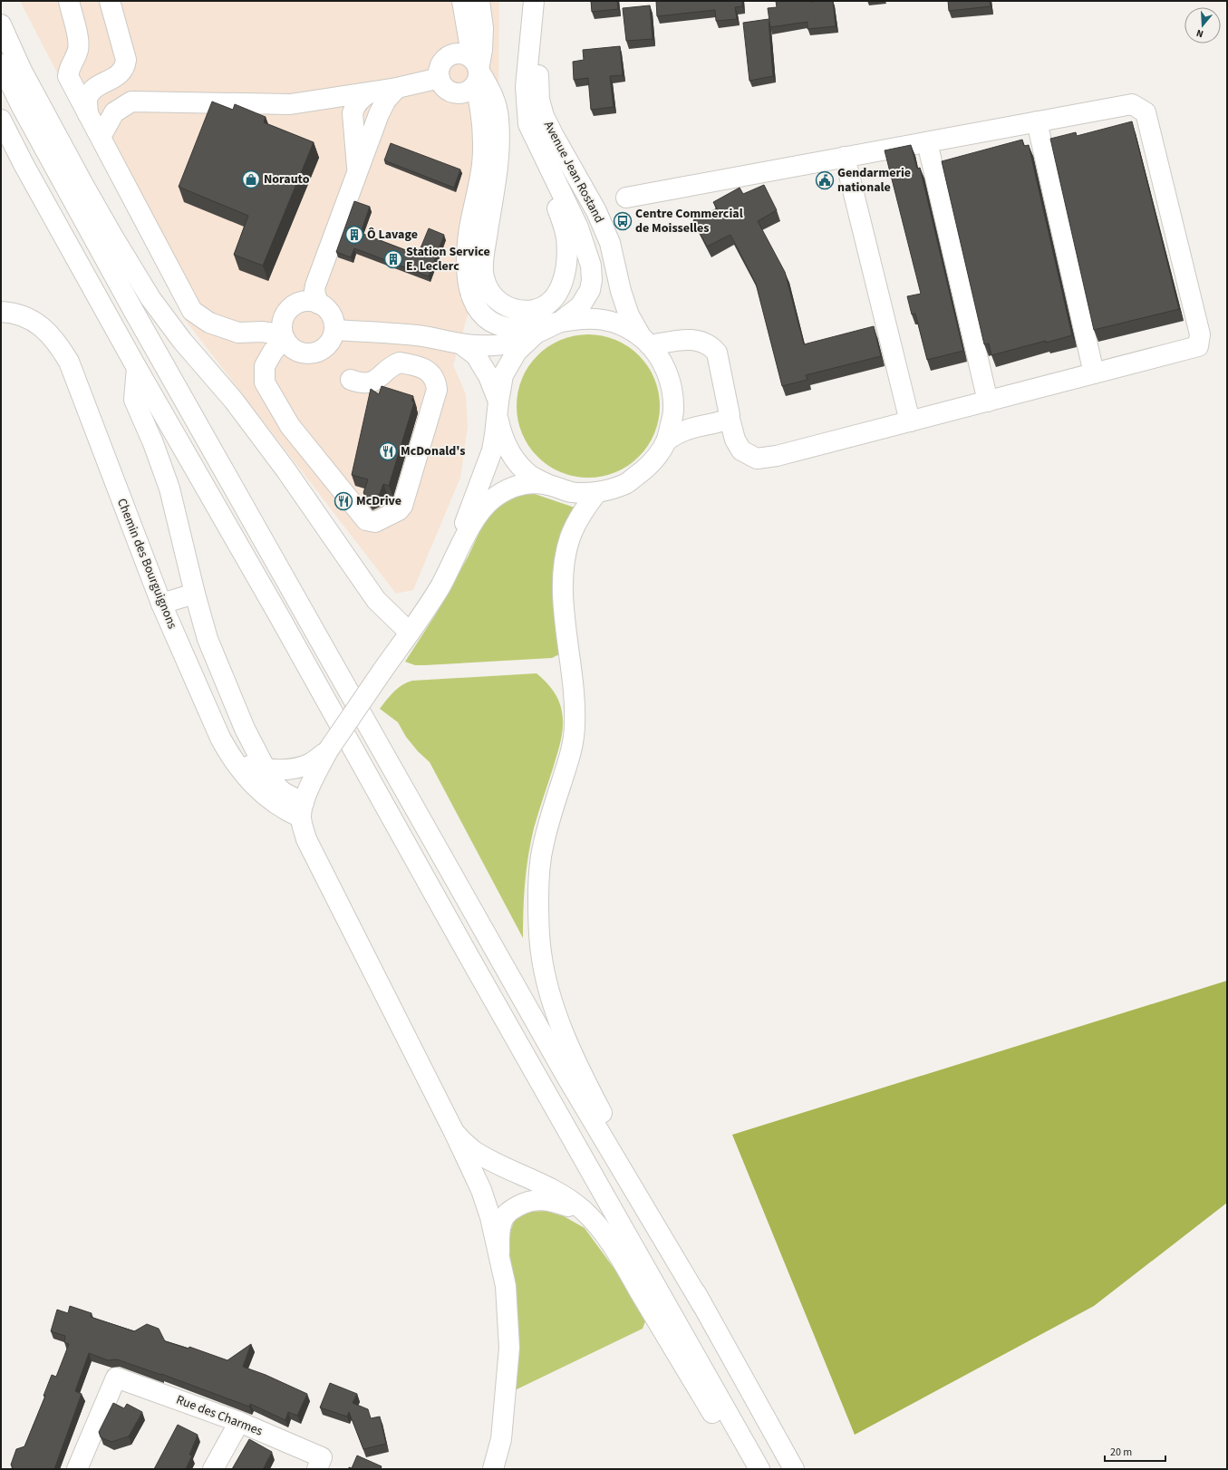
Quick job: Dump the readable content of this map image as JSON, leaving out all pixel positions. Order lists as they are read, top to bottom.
{
  "streets": {
    "main road": ["Avenue Jean Rostand", "Chemin des Bourguignons", "Rue des Charmes"]
  },
  "places": {
    "shop": ["Norauto"],
    "public building": ["Gendarmerie nationale"],
    "bus stop": ["Centre Commercial de Moisselles"],
    "building": ["Ô Lavage", "Station Service E. Leclerc"],
    "restaurant": ["McDonald's", "McDrive"]
  },
  "scale_bar": "20 m",
  "north": "bottom"
}
